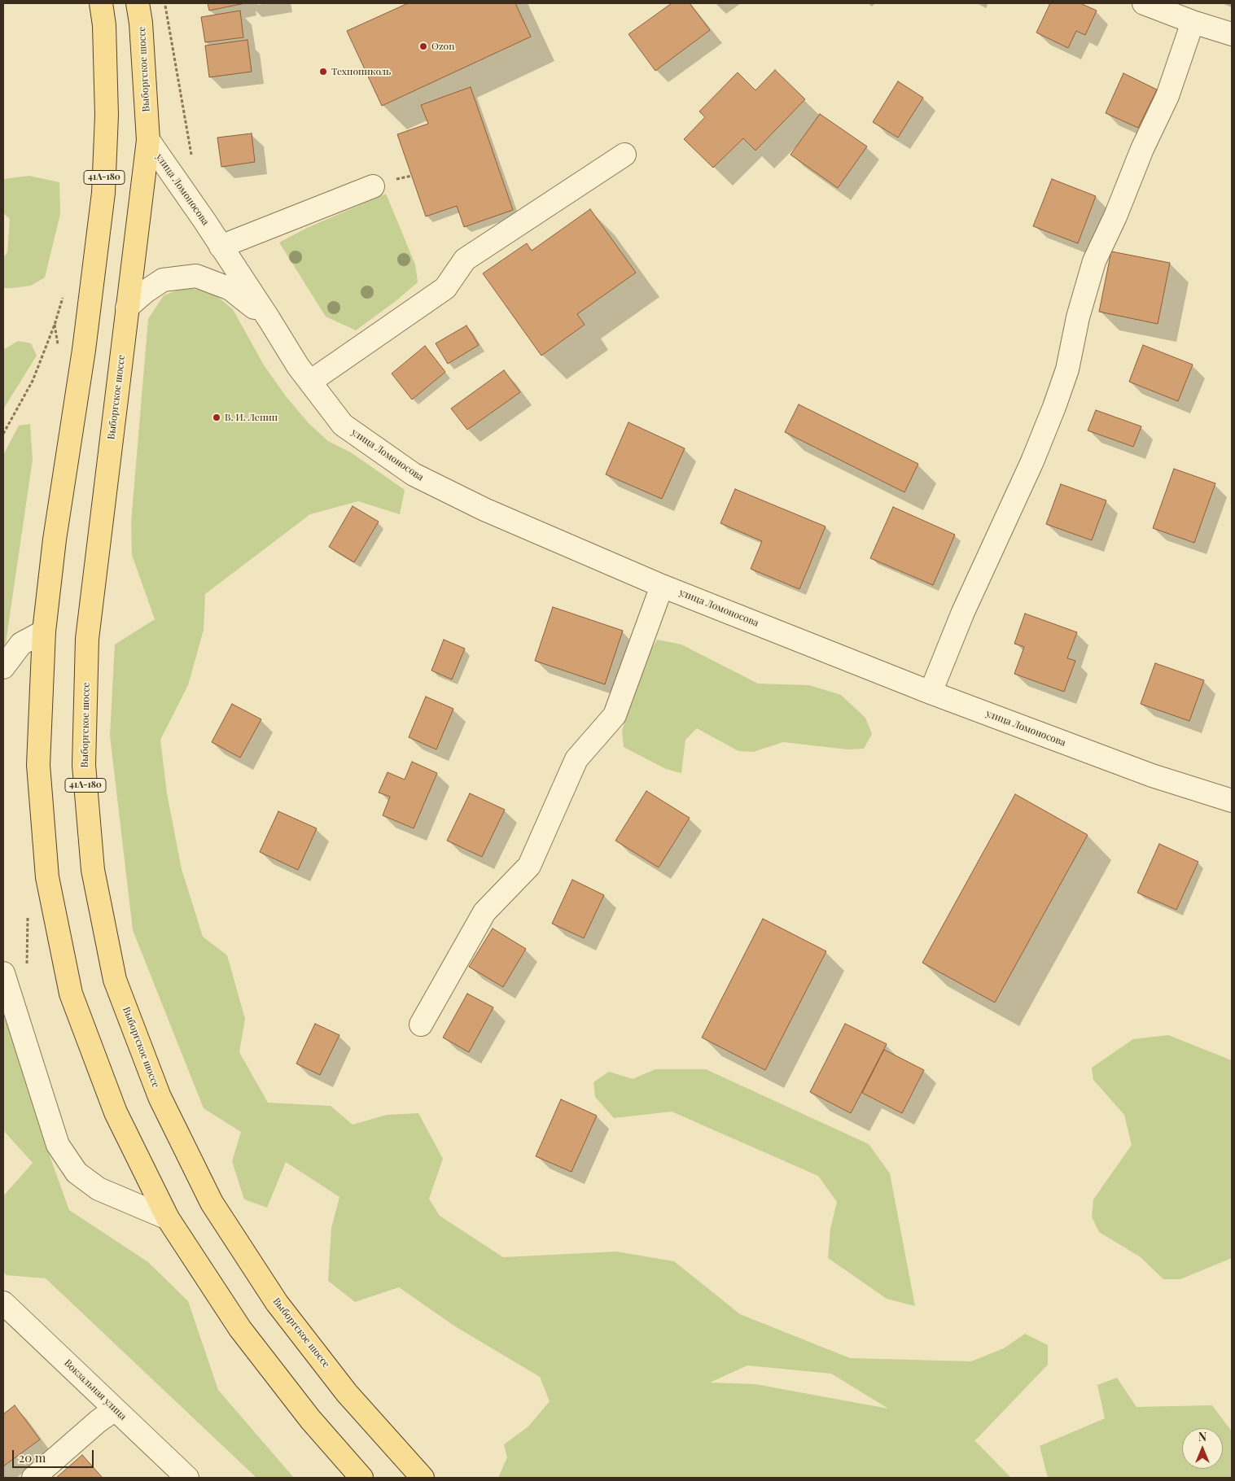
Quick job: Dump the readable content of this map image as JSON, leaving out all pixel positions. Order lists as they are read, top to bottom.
{
  "streets": {
    "main road": ["Выборгское шоссе", "41А-180"],
    "street": ["улица Ломоносова", "Вокзальная улица"]
  },
  "crossings": [
    ["Выборгское шоссе", "улица Ломоносова"]
  ],
  "places": ["Ozon", "Технониколь", "В. И. Ленин"],
  "scale_bar": "20 m",
  "north": "top"
}
